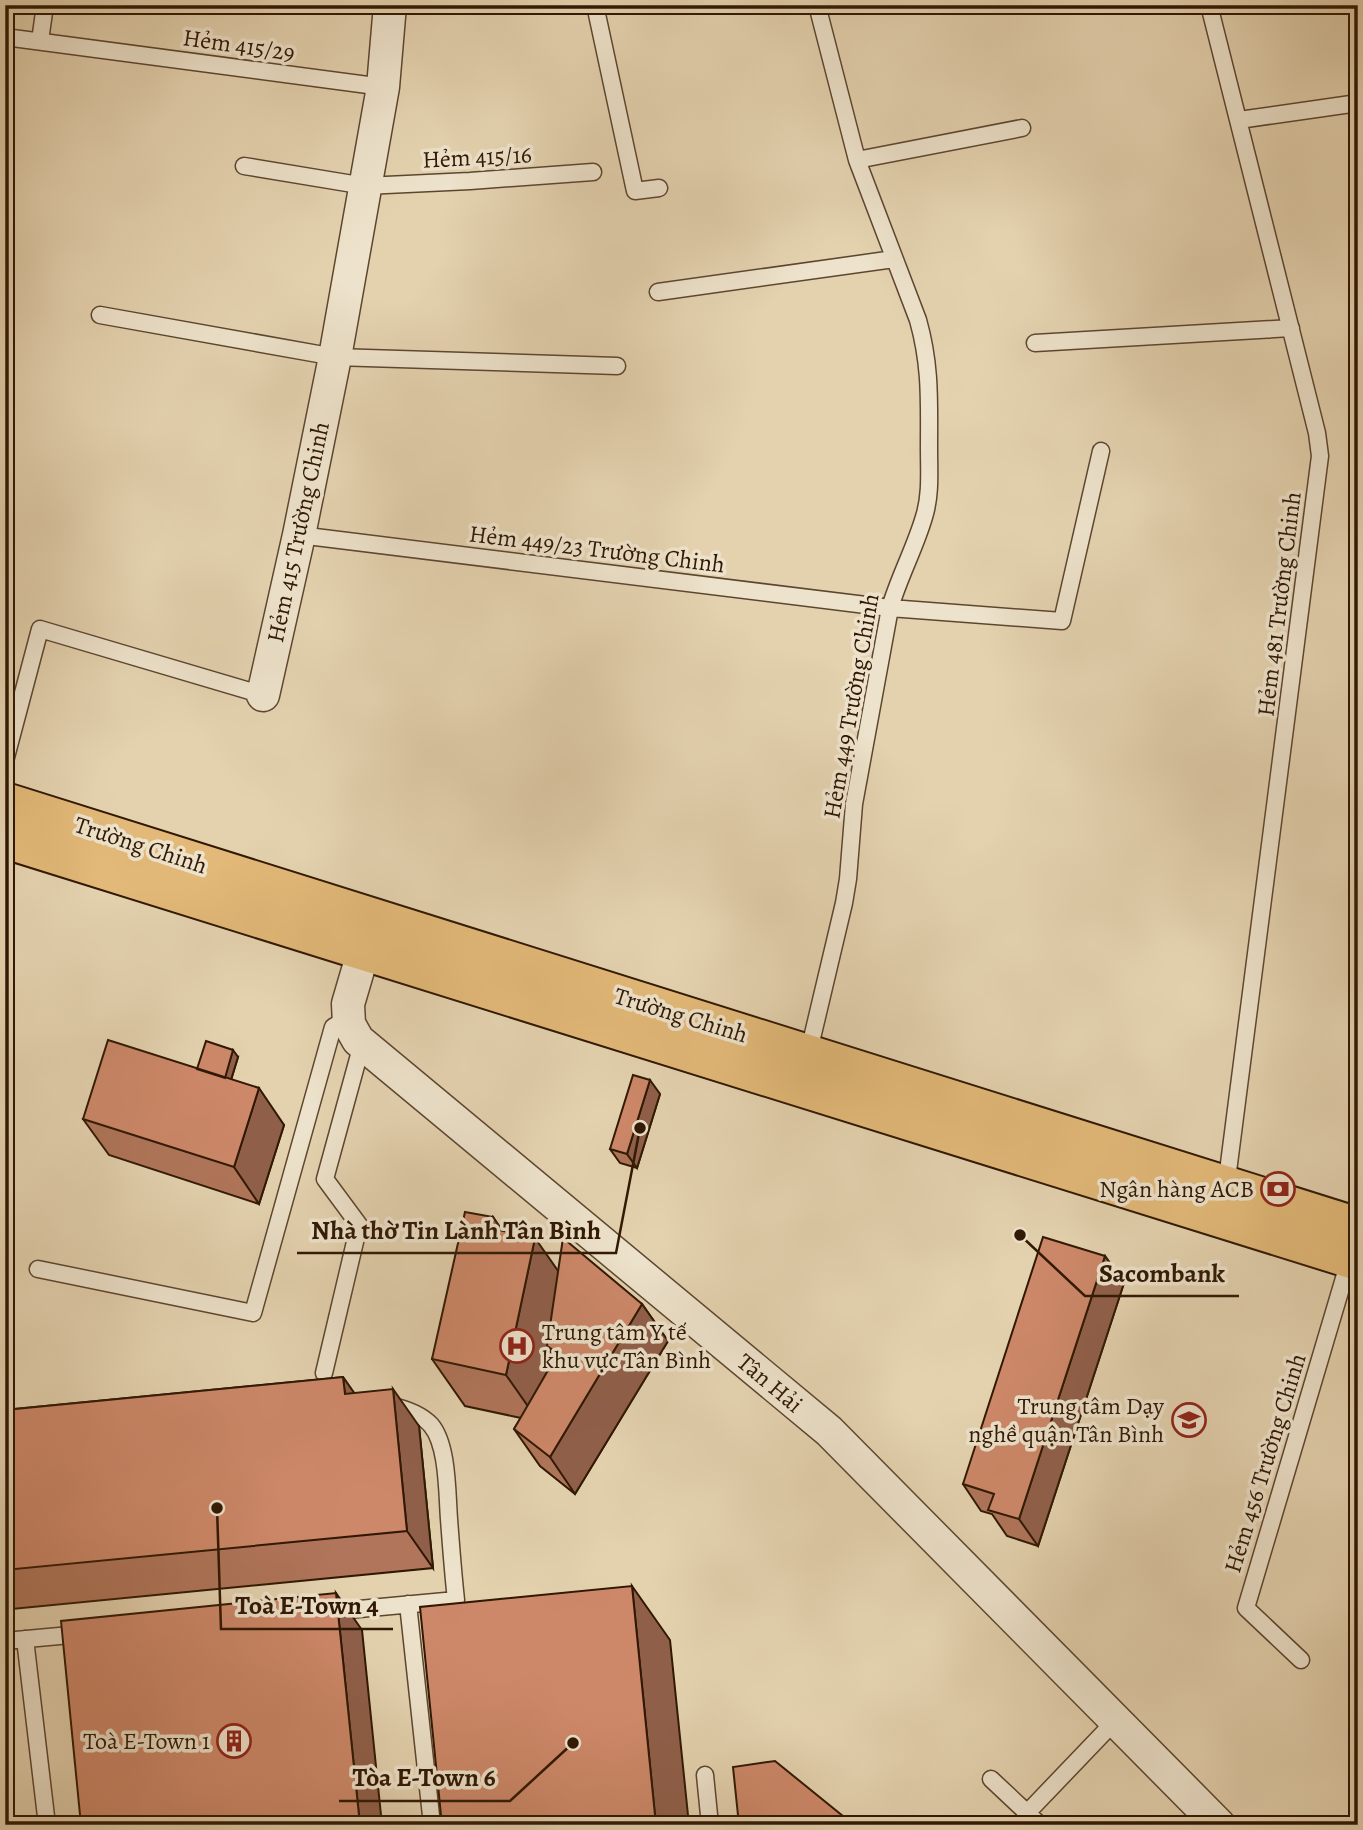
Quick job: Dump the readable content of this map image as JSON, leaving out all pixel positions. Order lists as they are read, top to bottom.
{
  "streets": {
    "main road": ["Trường Chinh"],
    "street": ["Hẻm 415 Trường Chinh", "Tân Hải"],
    "lane": [
      "Hẻm 415/29",
      "Hẻm 415/16",
      "Hẻm 449/23 Trường Chinh",
      "Hẻm 481 Trường Chinh",
      "Hẻm 449 Trường Chinh",
      "Hẻm 456 Trường Chinh"
    ]
  },
  "crossings": [
    ["Hẻm 415/29", "Hẻm 415 Trường Chinh"],
    ["Hẻm 415/16", "Hẻm 415 Trường Chinh"],
    ["Hẻm 415 Trường Chinh", "Hẻm 449/23 Trường Chinh"],
    ["Hẻm 449/23 Trường Chinh", "Hẻm 449 Trường Chinh"],
    ["Hẻm 481 Trường Chinh", "Trường Chinh"],
    ["Hẻm 449 Trường Chinh", "Trường Chinh"],
    ["Trường Chinh", "Hẻm 456 Trường Chinh"]
  ],
  "places": {
    "other": [
      "Nhà thờ Tin Lành Tân Bình",
      "Sacombank",
      "Toà E-Town 4",
      "Tòa E-Town 6"
    ],
    "bank": ["Ngân hàng ACB"],
    "hospital": ["Trung tâm Y tế khu vực Tân Bình"],
    "school or university": ["Trung tâm Dạy nghề quận Tân Bình"],
    "building": ["Toà E-Town 1"]
  }
}
